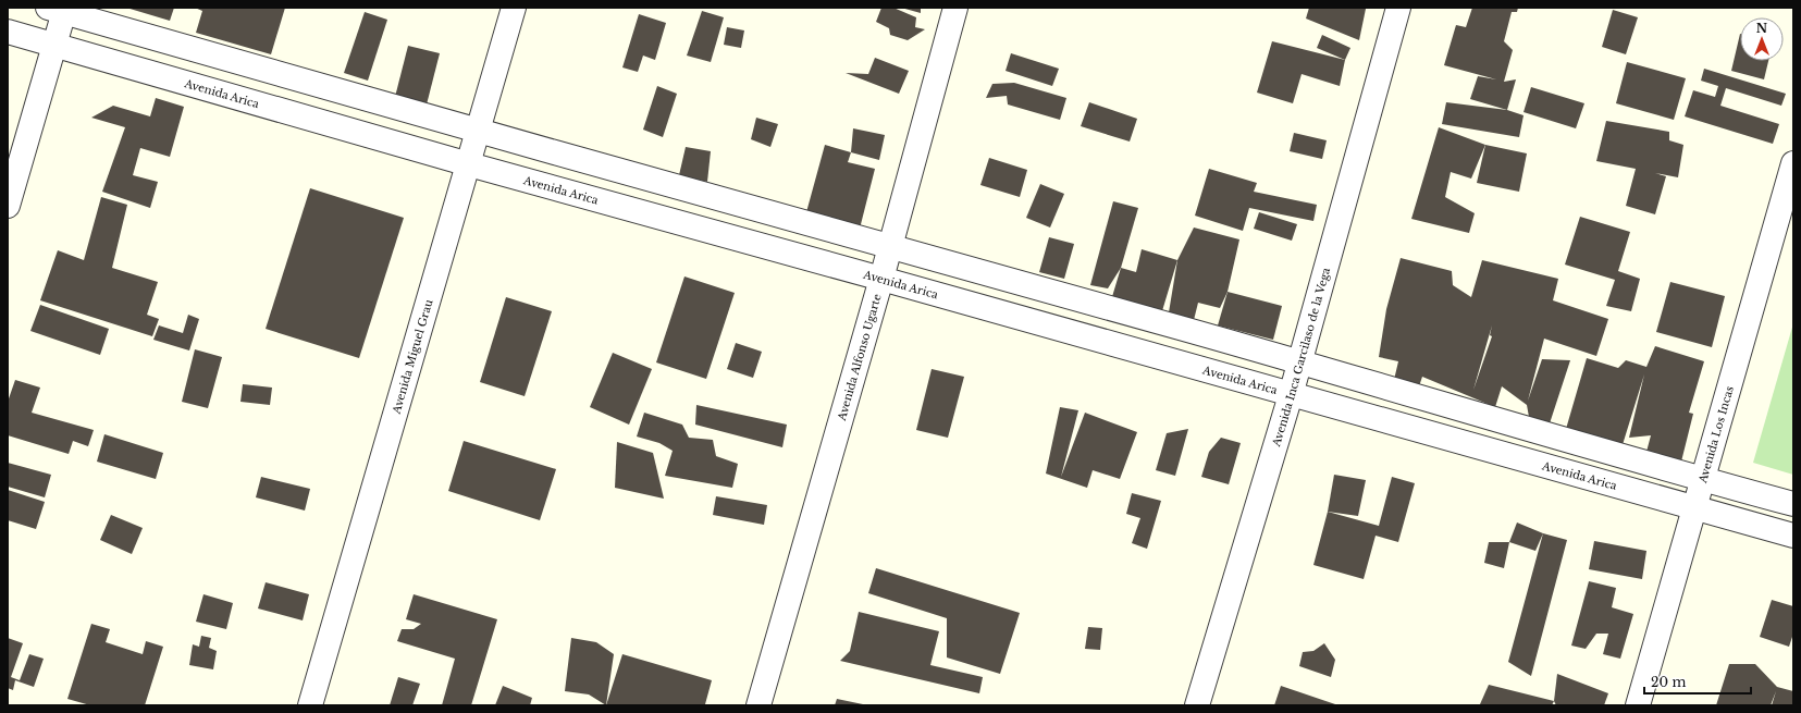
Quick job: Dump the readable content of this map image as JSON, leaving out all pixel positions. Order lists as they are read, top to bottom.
{
  "streets": {
    "street": [
      "Avenida Arica",
      "Avenida Miguel Grau",
      "Avenida Alfonso Ugarte",
      "Avenida Inca Garcilaso de la Vega",
      "Avenida Los Incas"
    ]
  },
  "crossings": [
    ["Avenida Arica", "Avenida Miguel Grau"],
    ["Avenida Arica", "Avenida Alfonso Ugarte"],
    ["Avenida Arica", "Avenida Inca Garcilaso de la Vega"],
    ["Avenida Arica", "Avenida Los Incas"]
  ],
  "scale_bar": "20 m",
  "north": "top"
}
